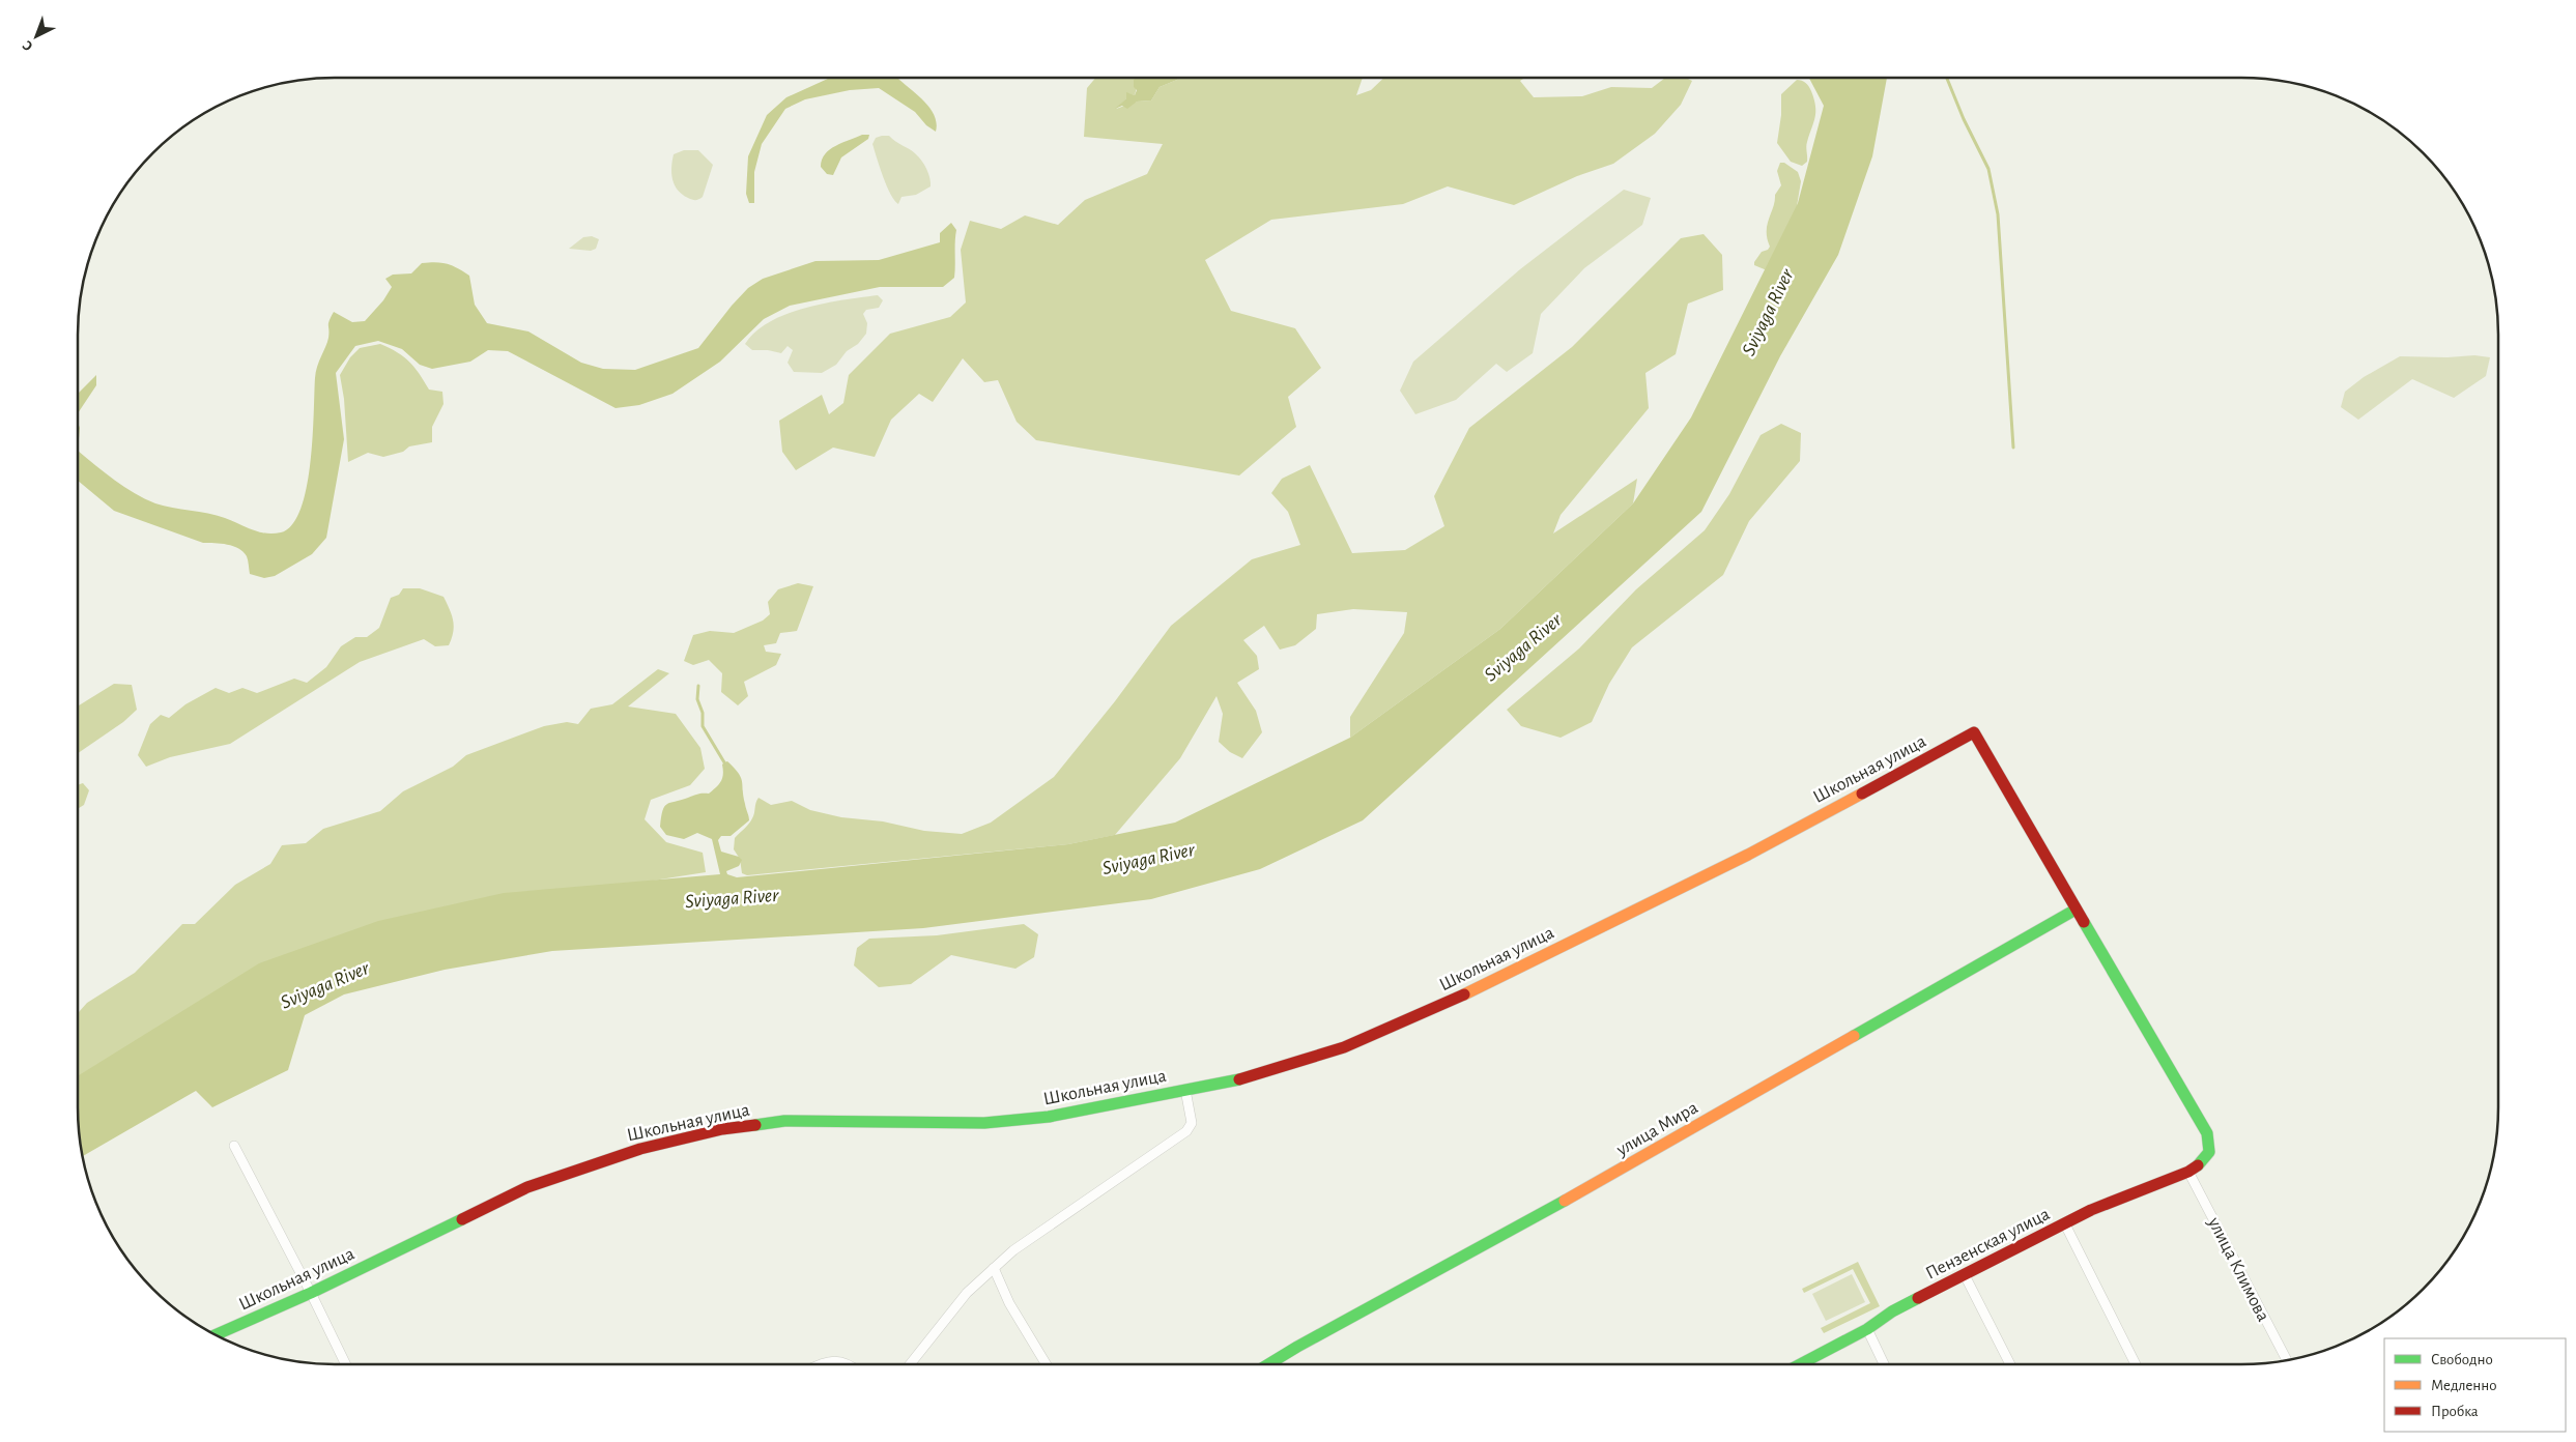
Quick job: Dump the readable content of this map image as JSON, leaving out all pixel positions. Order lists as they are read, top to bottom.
{
  "streets": {
    "street": [
      "Школьная улица",
      "улица Мира",
      "Пензенская улица",
      "улица Климова"
    ]
  },
  "crossings": [
    ["Школьная улица", "улица Мира"],
    ["Школьная улица", "Пензенская улица"],
    ["улица Мира", "Пензенская улица"],
    ["Пензенская улица", "улица Климова"]
  ],
  "water": ["Sviyaga River"],
  "legend": ["Свободно", "Медленно", "Пробка"],
  "north": "bottom left"
}
